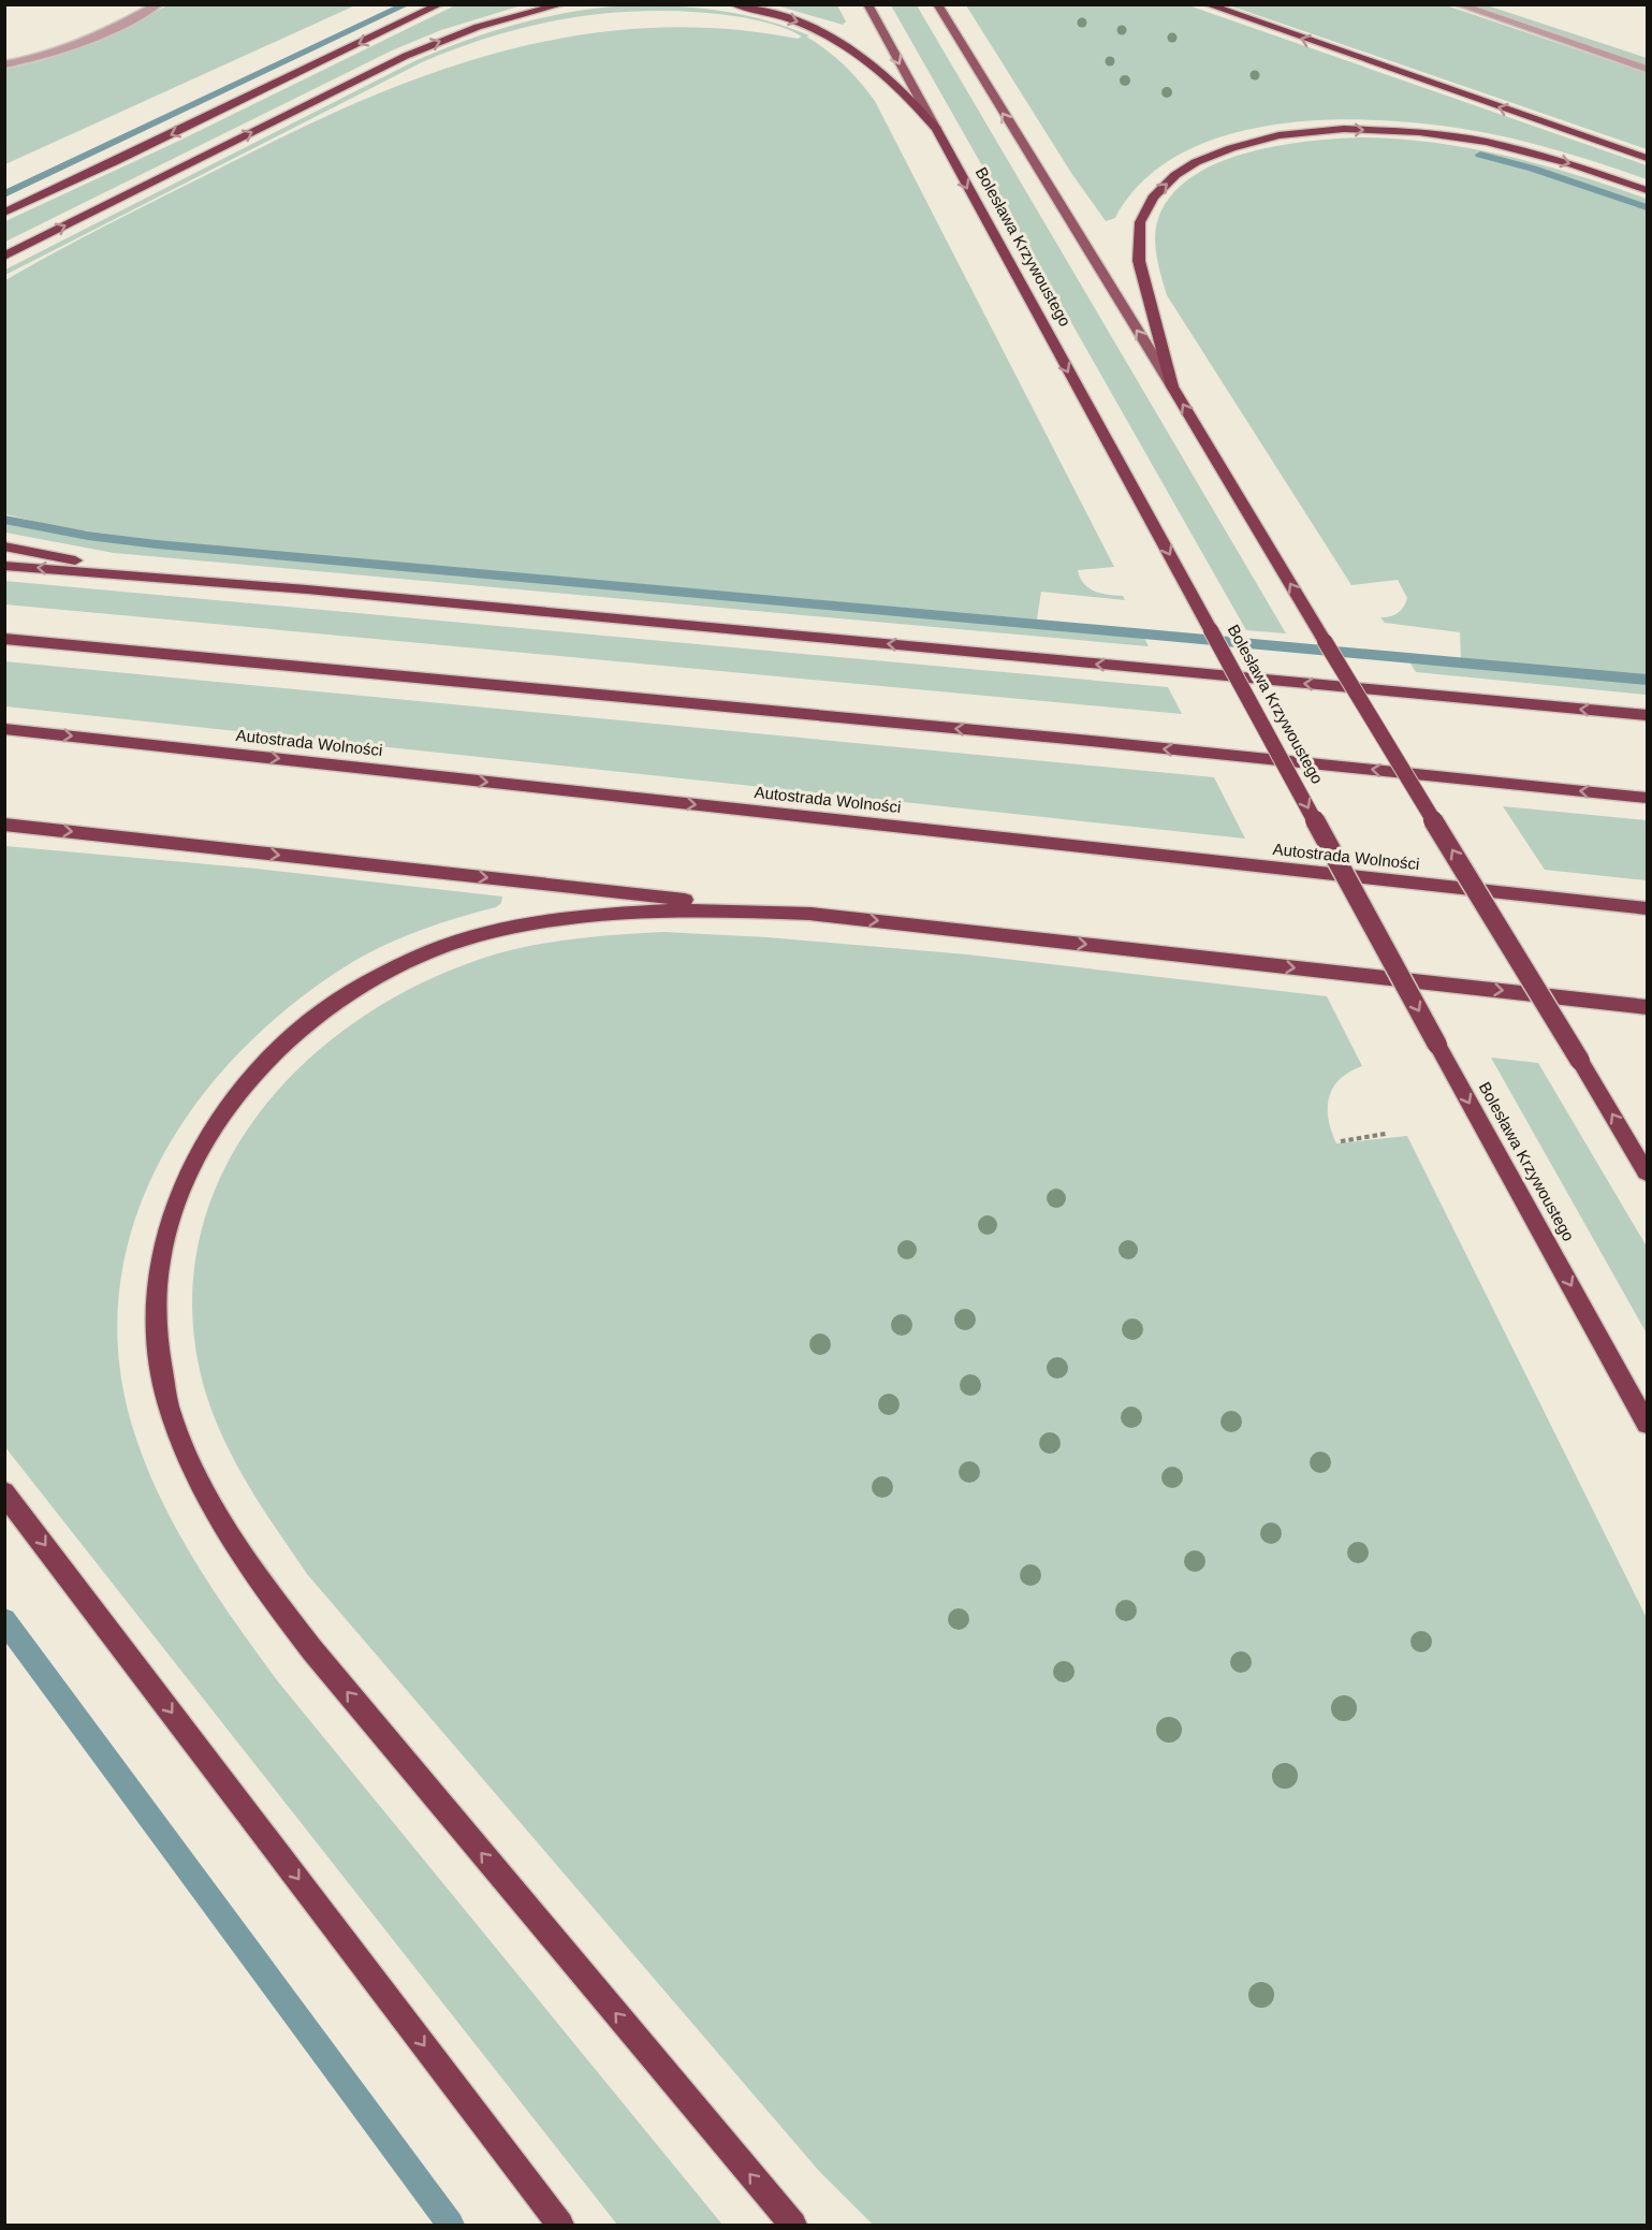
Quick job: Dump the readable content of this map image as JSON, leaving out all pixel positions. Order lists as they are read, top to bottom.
{
  "streets": {
    "highway": ["Bolesława Krzywoustego", "Autostrada Wolności"]
  },
  "one_way": ["Bolesława Krzywoustego"]
}
